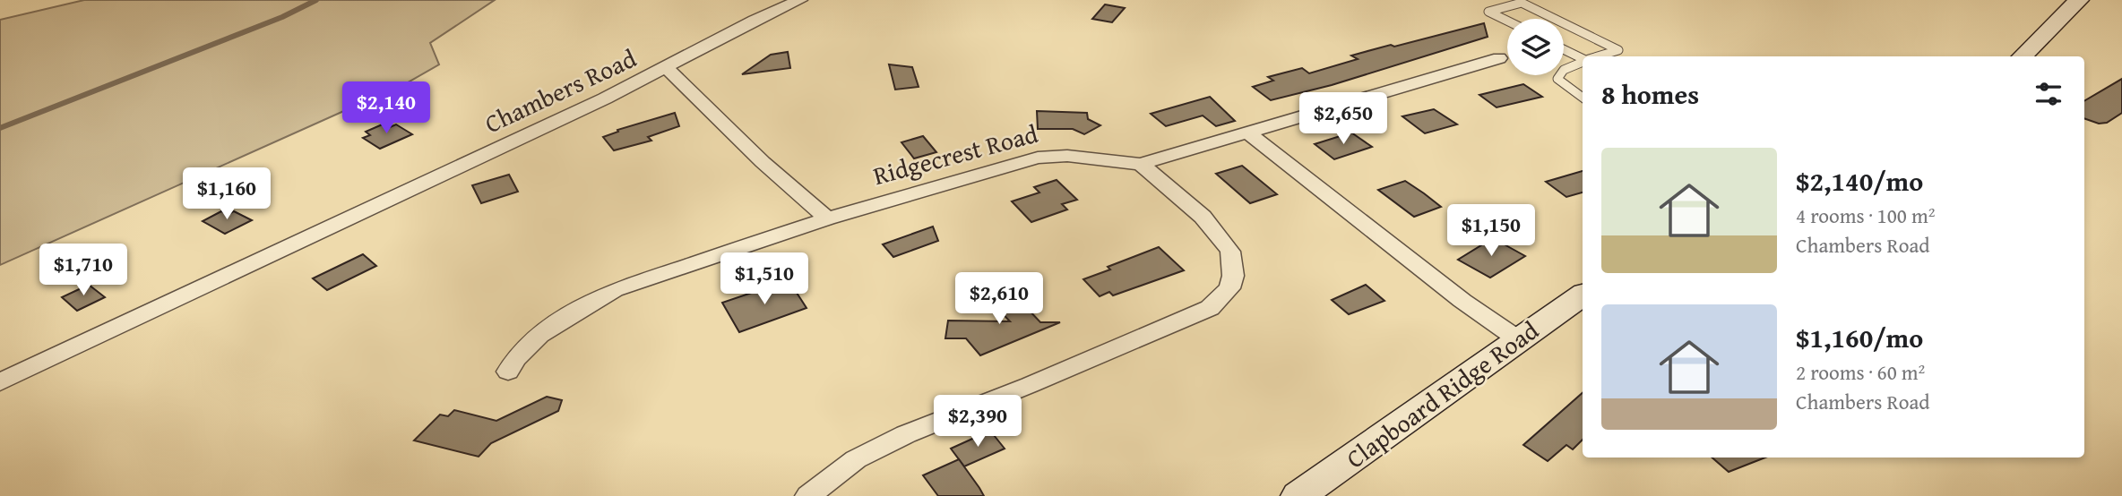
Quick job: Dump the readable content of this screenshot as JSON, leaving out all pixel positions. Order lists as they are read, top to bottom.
{
  "streets": {
    "main road": ["Clapboard Ridge Road"],
    "street": ["Chambers Road", "Ridgecrest Road"]
  },
  "page": {
    "heading": "8 homes",
    "price": [
      "$2,140",
      "$2,650",
      "$1,160",
      "$1,150",
      "$1,710",
      "$1,510",
      "$2,610",
      "$2,390"
    ],
    "list": [
      {
        "name": "$2,140/mo",
        "note": "4 rooms · 100 m² · Chambers Road"
      },
      {
        "name": "$1,160/mo",
        "note": "2 rooms · 60 m² · Chambers Road"
      }
    ]
  }
}
